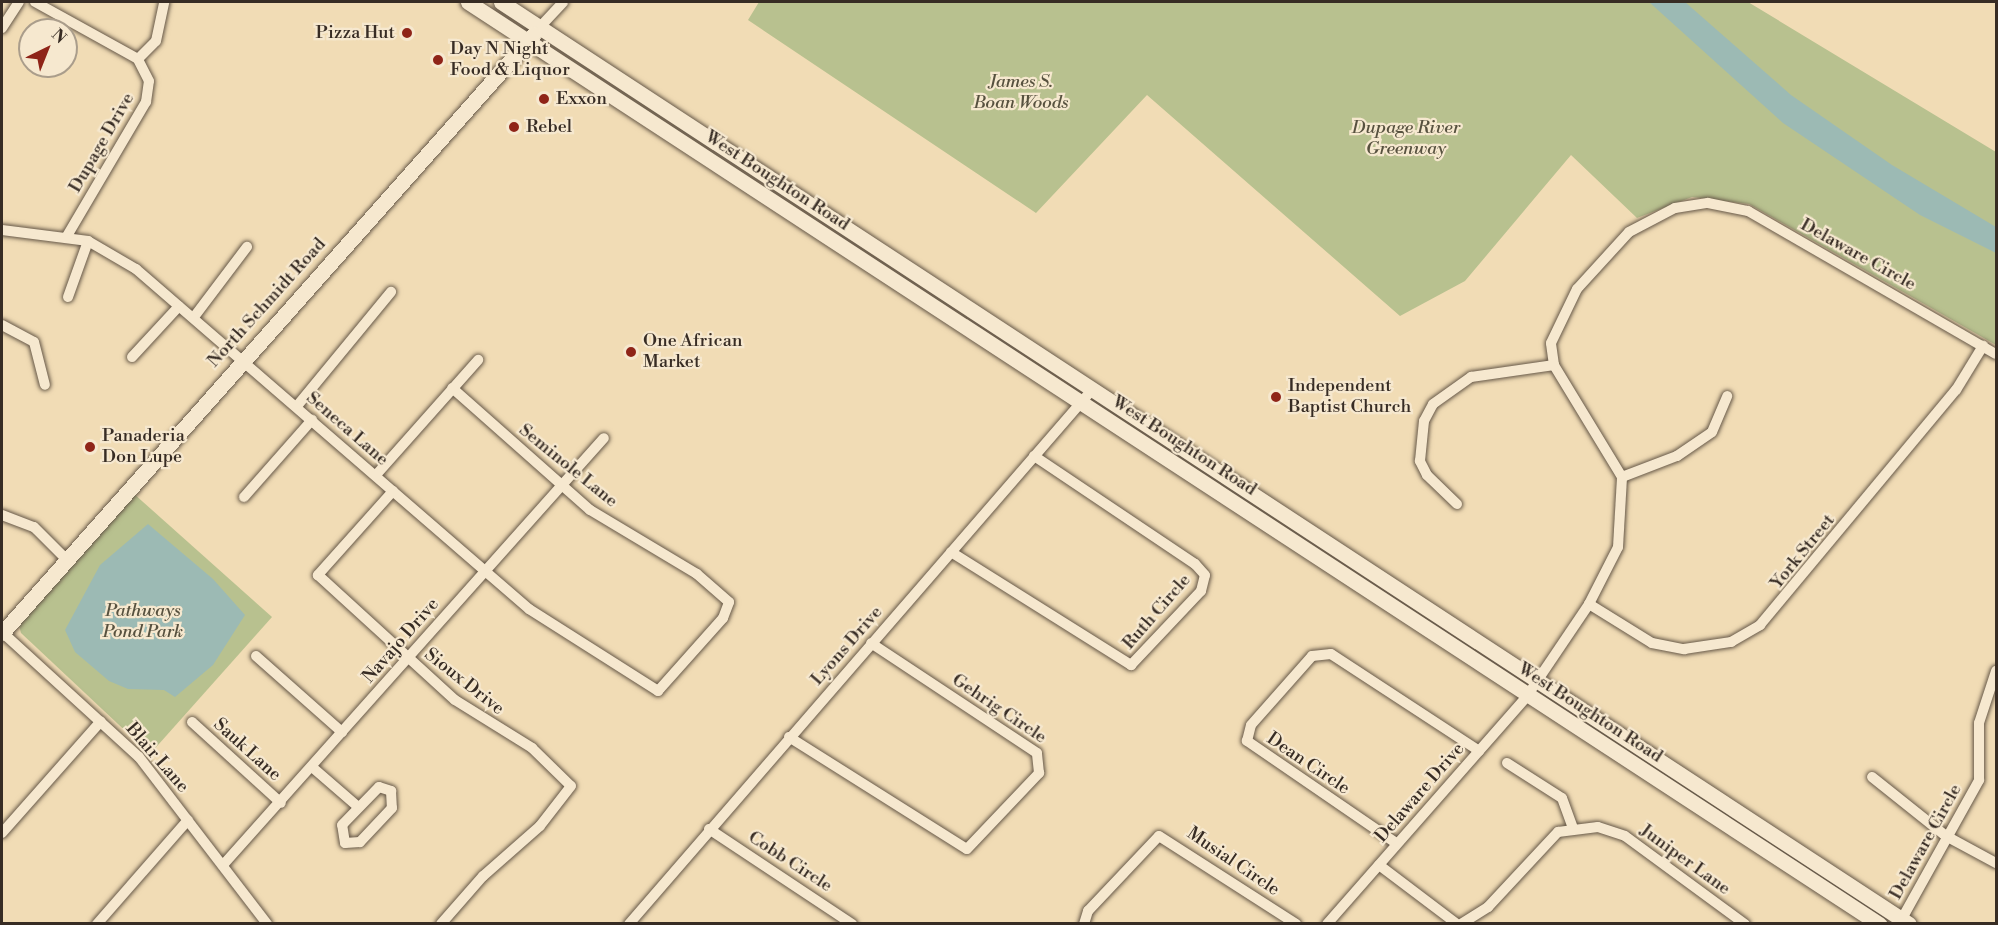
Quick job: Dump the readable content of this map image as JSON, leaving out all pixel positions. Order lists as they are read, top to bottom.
{
  "streets": {
    "main road": ["West Boughton Road", "North Schmidt Road"],
    "street": [
      "Dupage Drive",
      "Delaware Circle",
      "Seneca Lane",
      "Seminole Lane",
      "York Street",
      "Ruth Circle",
      "Navajo Drive",
      "Lyons Drive",
      "Sioux Drive",
      "Gehrig Circle",
      "Sauk Lane",
      "Blair Lane",
      "Dean Circle",
      "Delaware Drive",
      "Juniper Lane",
      "Cobb Circle",
      "Musial Circle"
    ]
  },
  "crossings": [
    ["Dupage Drive", "Seneca Lane"],
    ["West Boughton Road", "Delaware Circle"],
    ["West Boughton Road", "North Schmidt Road"],
    ["West Boughton Road", "Lyons Drive"],
    ["West Boughton Road", "Delaware Drive"],
    ["Delaware Circle", "York Street"],
    ["North Schmidt Road", "Seneca Lane"],
    ["North Schmidt Road", "Blair Lane"],
    ["Seneca Lane", "Seminole Lane"],
    ["Seneca Lane", "Navajo Drive"],
    ["Seneca Lane", "Sioux Drive"],
    ["Seminole Lane", "Navajo Drive"],
    ["Ruth Circle", "Lyons Drive"],
    ["Navajo Drive", "Sioux Drive"],
    ["Navajo Drive", "Sauk Lane"],
    ["Navajo Drive", "Blair Lane"],
    ["Lyons Drive", "Gehrig Circle"],
    ["Lyons Drive", "Cobb Circle"],
    ["Dean Circle", "Delaware Drive"]
  ],
  "parks": ["James S. Boan Woods", "Dupage River Greenway", "Pathways Pond Park"],
  "places": [
    "Pizza Hut",
    "Day N Night Food & Liquor",
    "Exxon",
    "Rebel",
    "One African Market",
    "Independent Baptist Church",
    "Panaderia Don Lupe"
  ],
  "north": "top right"
}
